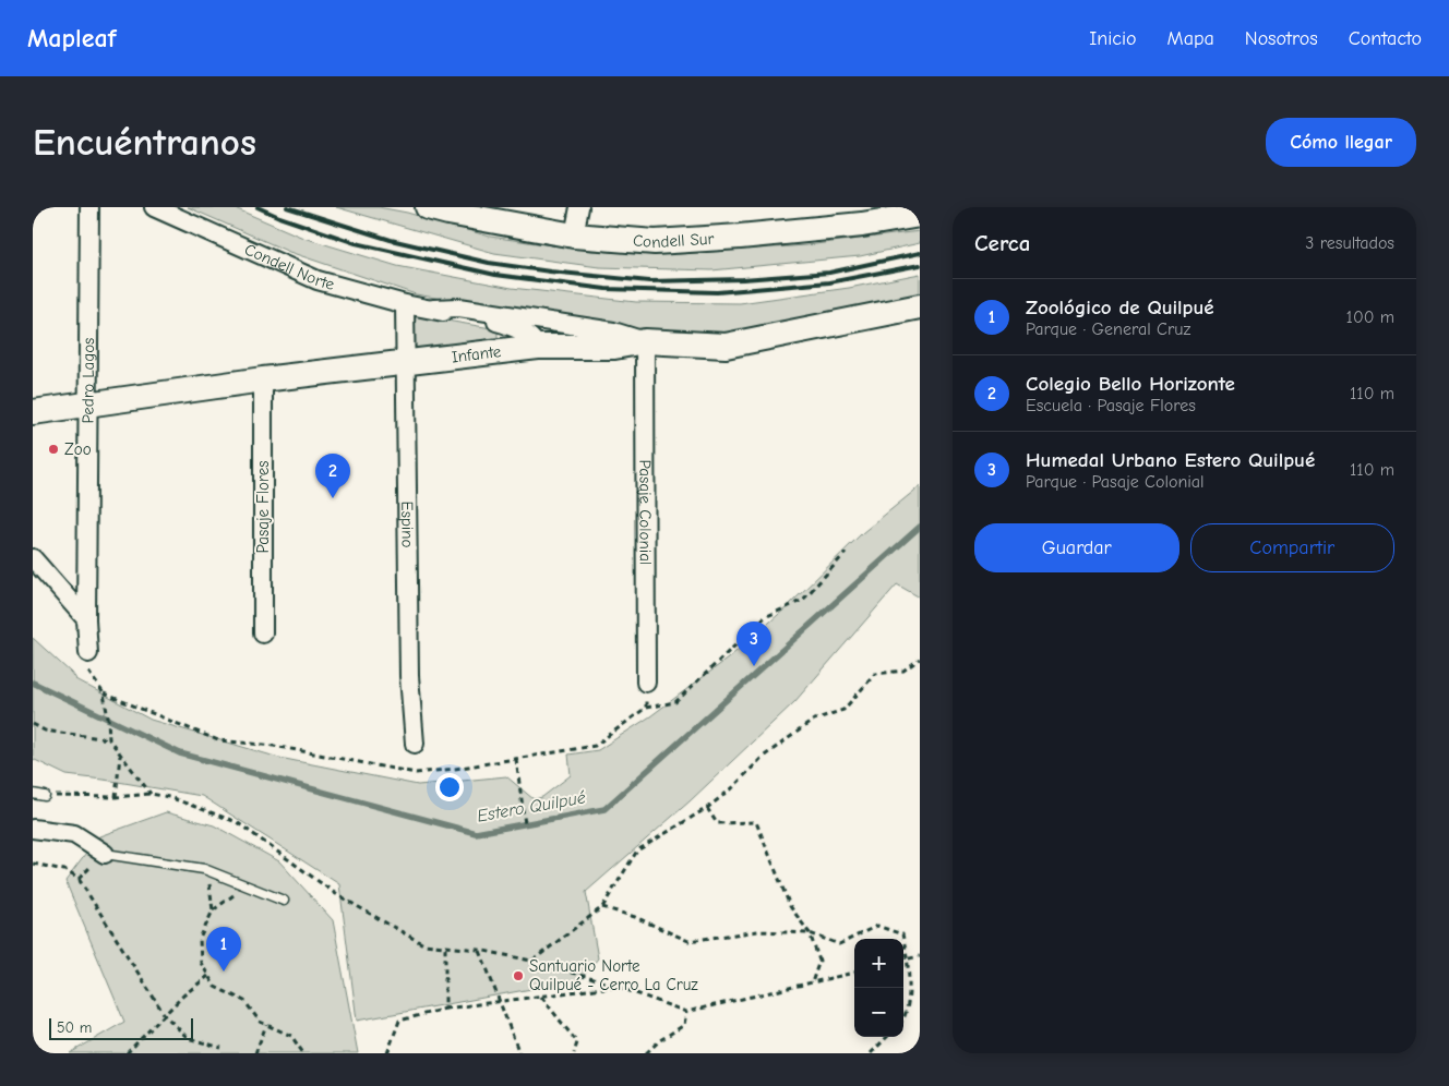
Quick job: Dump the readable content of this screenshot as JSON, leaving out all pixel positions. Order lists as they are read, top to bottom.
{
  "streets": {
    "street": [
      "Condell Sur",
      "Condell Norte",
      "Infante",
      "Pedro Lagos",
      "Pasaje Flores",
      "Pasaje Colonial",
      "Espino"
    ]
  },
  "crossings": [
    ["Condell Norte", "Infante"],
    ["Condell Norte", "Pasaje Colonial"],
    ["Condell Norte", "Espino"],
    ["Infante", "Pedro Lagos"],
    ["Infante", "Pasaje Flores"],
    ["Infante", "Pasaje Colonial"],
    ["Infante", "Espino"]
  ],
  "water": ["Estero Quilpué"],
  "places": ["Zoo", "Santuario Norte Quilpué - Cerro La Cruz"],
  "scale_bar": "50 m",
  "page": {
    "header": "Mapleaf",
    "nav": [
      "Inicio",
      "Mapa",
      "Nosotros",
      "Contacto"
    ],
    "buttons": [
      "Cómo llegar",
      ["Guardar", "Compartir"]
    ],
    "title": "Encuéntranos",
    "heading": ["Cerca", "3 resultados"],
    "list": [
      {
        "mark": "1",
        "name": "Zoológico de Quilpué",
        "note": "Parque · General Cruz",
        "value": "100 m"
      },
      {
        "mark": "2",
        "name": "Colegio Bello Horizonte",
        "note": "Escuela · Pasaje Flores",
        "value": "110 m"
      },
      {
        "mark": "3",
        "name": "Humedal Urbano Estero Quilpué",
        "note": "Parque · Pasaje Colonial",
        "value": "110 m"
      }
    ],
    "pins": ["2", "3", "1"],
    "map_buttons": ["+", "−"],
    "scale": "50 m"
  }
}
